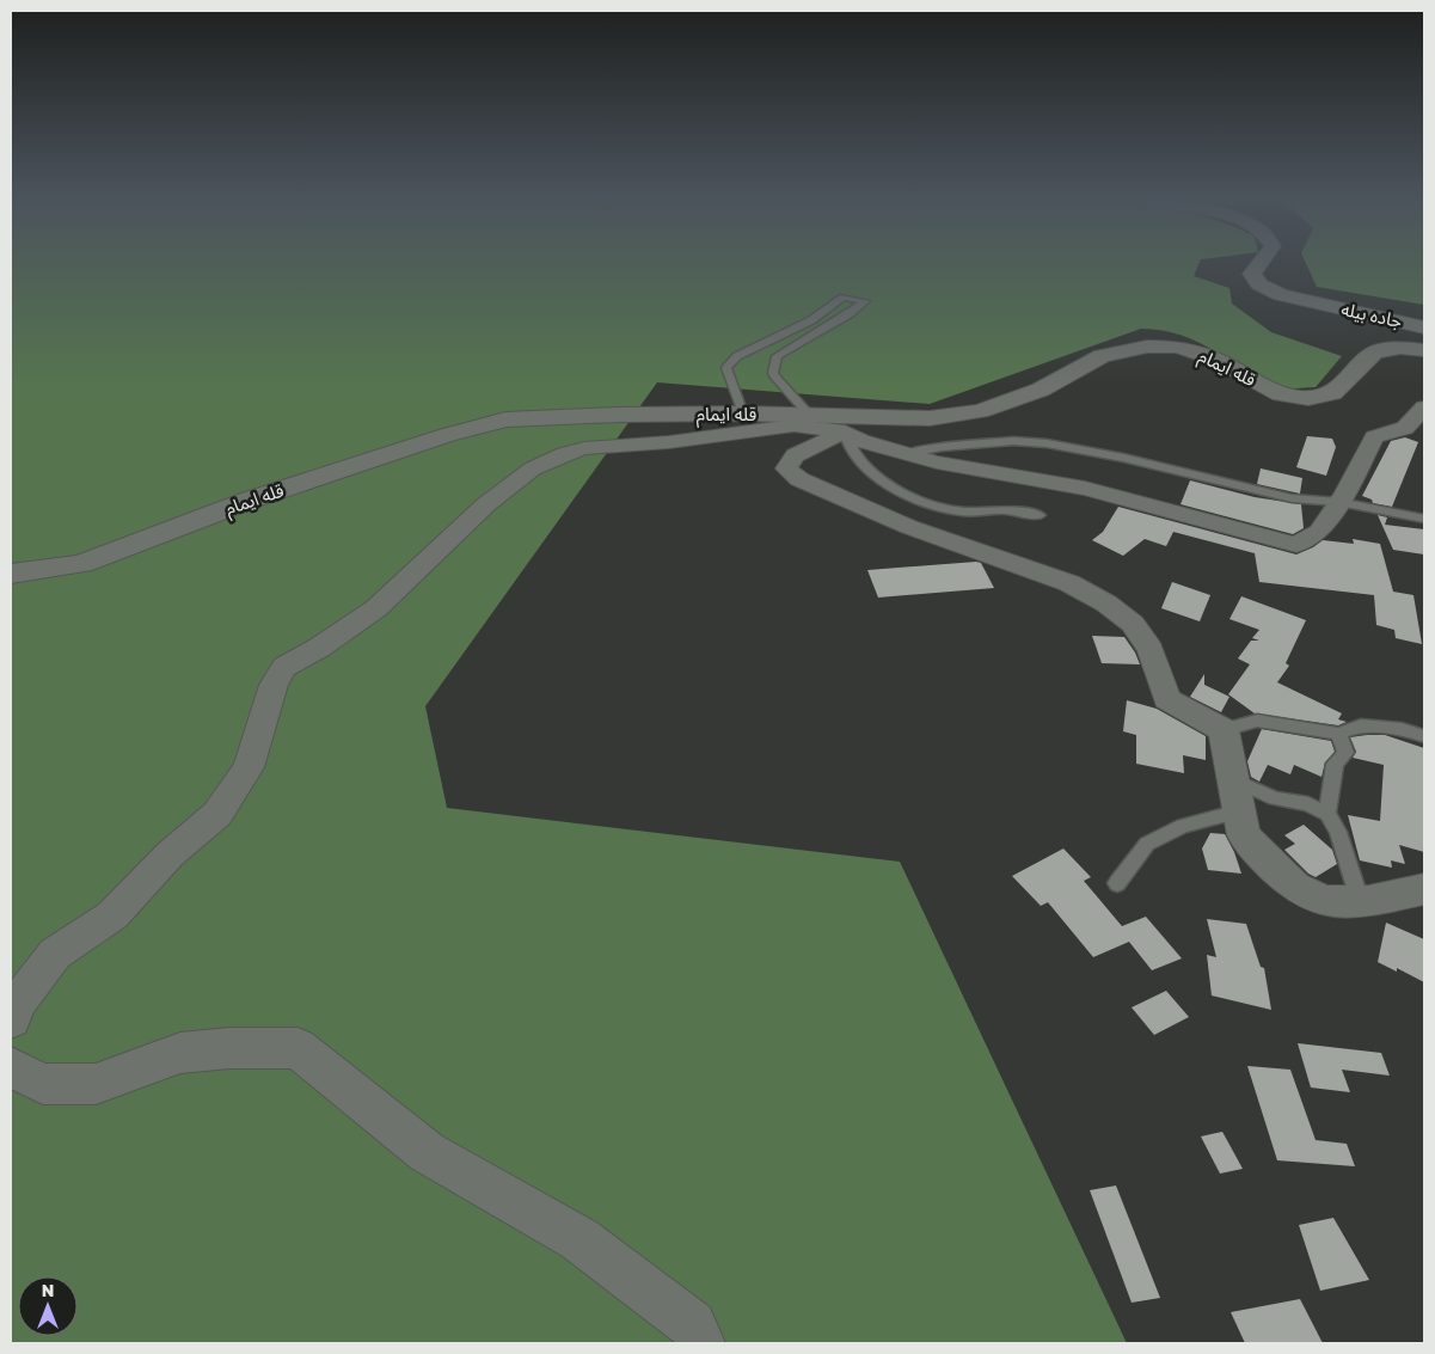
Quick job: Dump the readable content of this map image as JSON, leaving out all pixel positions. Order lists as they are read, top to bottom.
{
  "streets": {
    "street": ["جاده بیله", "قله ایمام"]
  },
  "north": "top"
}
